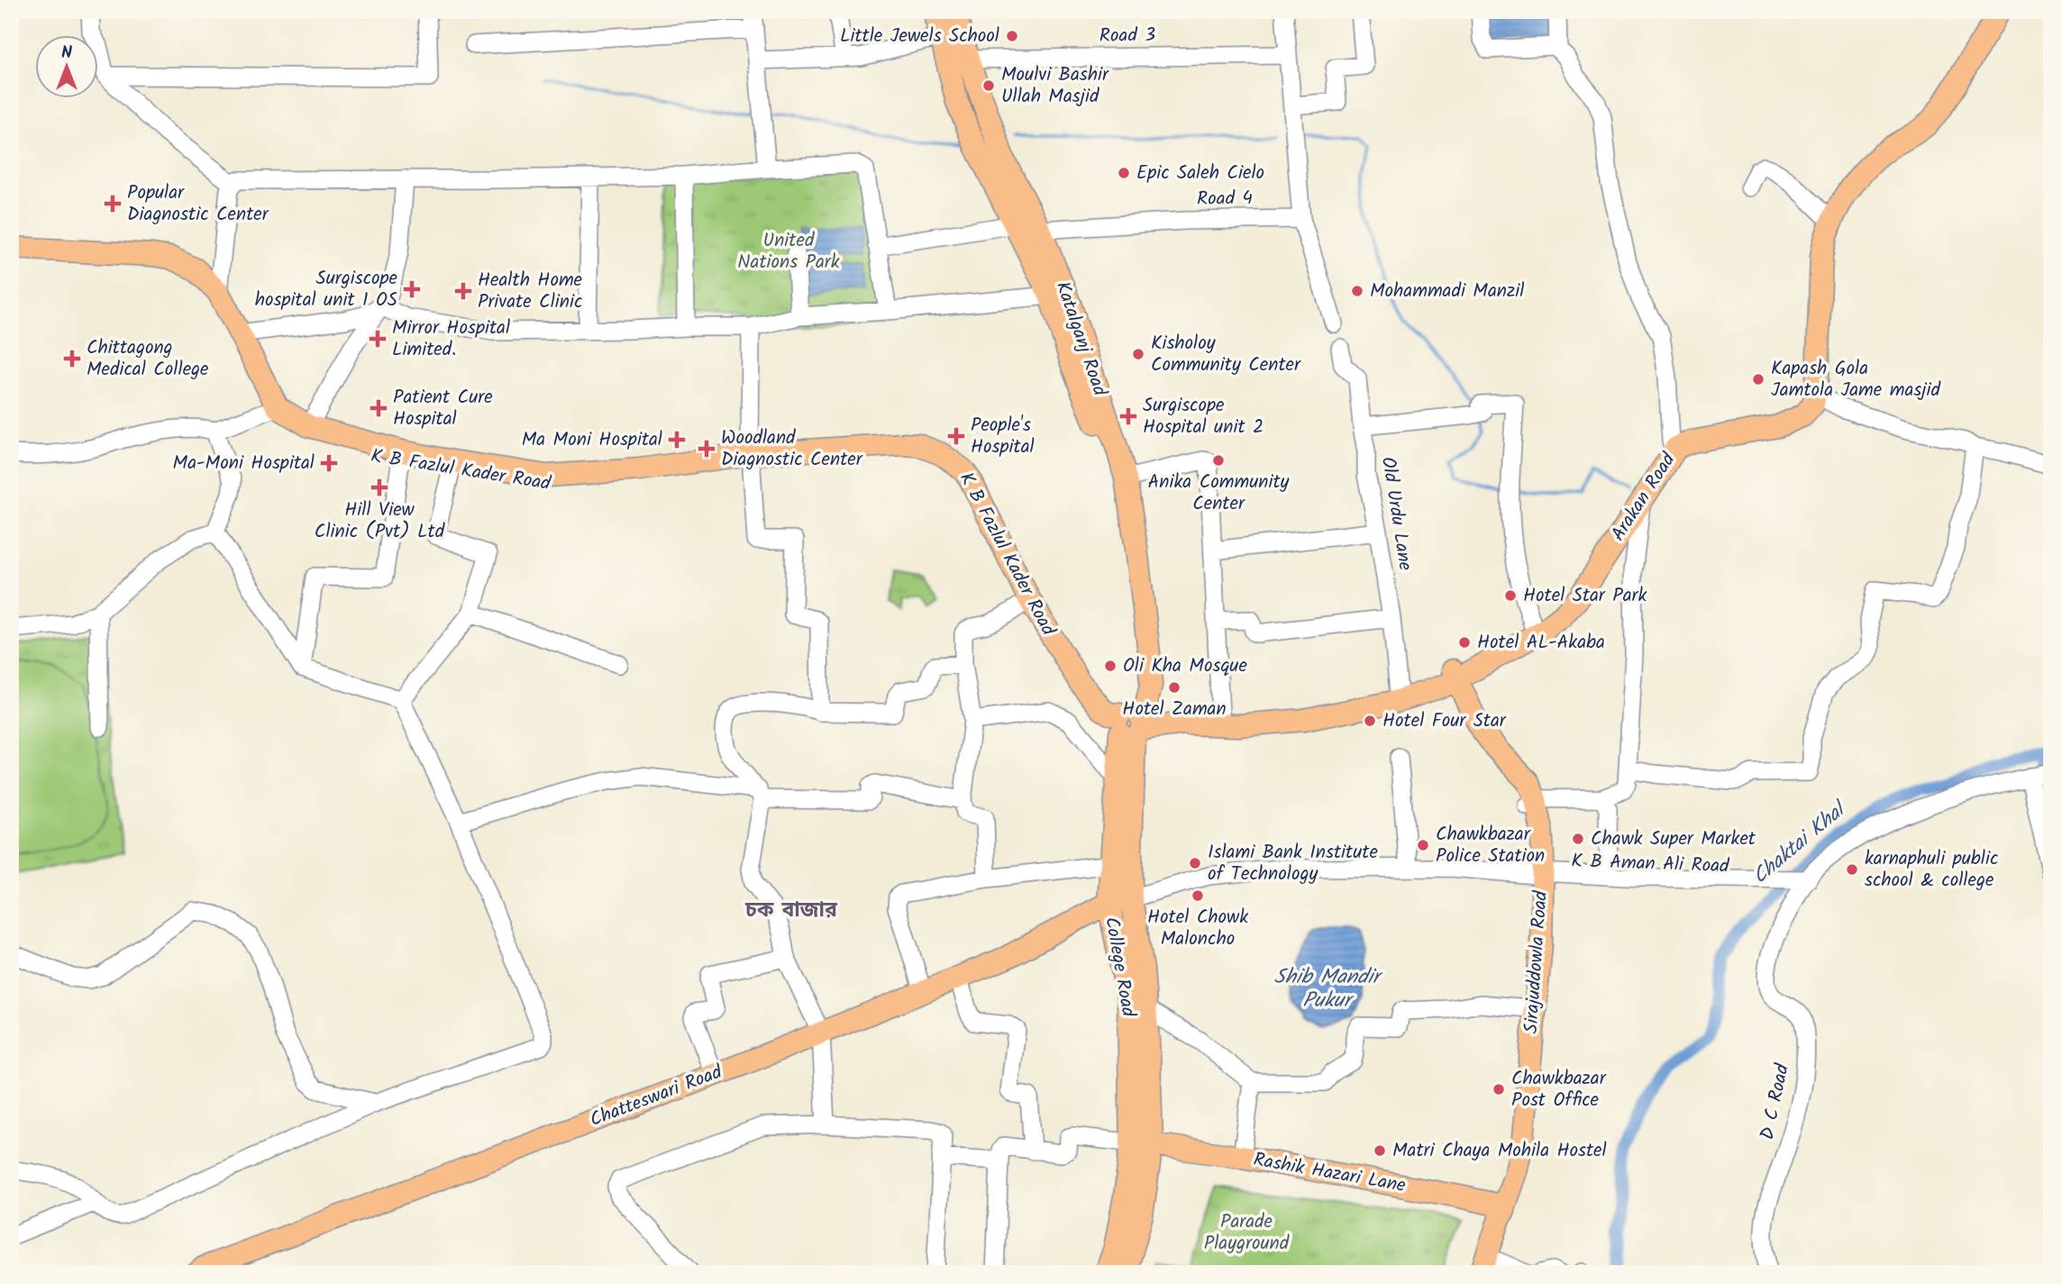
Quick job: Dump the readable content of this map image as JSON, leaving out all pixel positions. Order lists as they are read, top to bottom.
{
  "streets": {
    "main road": [
      "Katalganj Road",
      "K B Fazlul Kader Road",
      "Arakan Road",
      "Sirajuddowla Road",
      "College Road",
      "Chatteswari Road",
      "Rashik Hazari Lane"
    ],
    "street": [
      "Road 3",
      "Road 4",
      "Old Urdu Lane",
      "K B Aman Ali Road",
      "D C Road"
    ]
  },
  "crossings": [
    ["Road 3", "Katalganj Road"],
    ["Road 4", "Katalganj Road"],
    ["Katalganj Road", "K B Fazlul Kader Road"],
    ["Katalganj Road", "Arakan Road"],
    ["Katalganj Road", "College Road"],
    ["K B Fazlul Kader Road", "Arakan Road"],
    ["K B Fazlul Kader Road", "College Road"],
    ["Arakan Road", "Old Urdu Lane"],
    ["Arakan Road", "Sirajuddowla Road"],
    ["Arakan Road", "College Road"],
    ["K B Aman Ali Road", "Sirajuddowla Road"],
    ["K B Aman Ali Road", "D C Road"],
    ["Sirajuddowla Road", "Rashik Hazari Lane"],
    ["College Road", "Chatteswari Road"],
    ["College Road", "Rashik Hazari Lane"]
  ],
  "districts": ["চক বাজার"],
  "water": ["Chaktai Khal", "Shib Mandir Pukur"],
  "parks": ["United Nations Park", "Parade Playground"],
  "places": {
    "other": [
      "Little Jewels School",
      "Moulvi Bashir Ullah Masjid",
      "Epic Saleh Cielo",
      "Mohammadi Manzil",
      "Kisholoy Community Center",
      "Kapash Gola Jamtola Jame masjid",
      "Anika Community Center",
      "Hotel Star Park",
      "Hotel AL-Akaba",
      "Oli Kha Mosque",
      "Hotel Zaman",
      "Hotel Four Star",
      "Chawk Super Market",
      "Chawkbazar Police Station",
      "Islami Bank Institute of Technology",
      "karnaphuli public school & college",
      "Hotel Chowk Maloncho",
      "Chawkbazar Post Office",
      "Matri Chaya Mohila Hostel"
    ],
    "health": [
      "Popular Diagnostic Center",
      "Surgiscope hospital unit 1 OS",
      "Health Home Private Clinic",
      "Mirror Hospital Limited.",
      "Chittagong Medical College",
      "Patient Cure Hospital",
      "Surgiscope Hospital unit 2",
      "People's Hospital",
      "Ma Moni Hospital",
      "Woodland Diagnostic Center",
      "Ma-Moni Hospital",
      "Hill View Clinic (Pvt) Ltd"
    ]
  },
  "north": "top"
}
